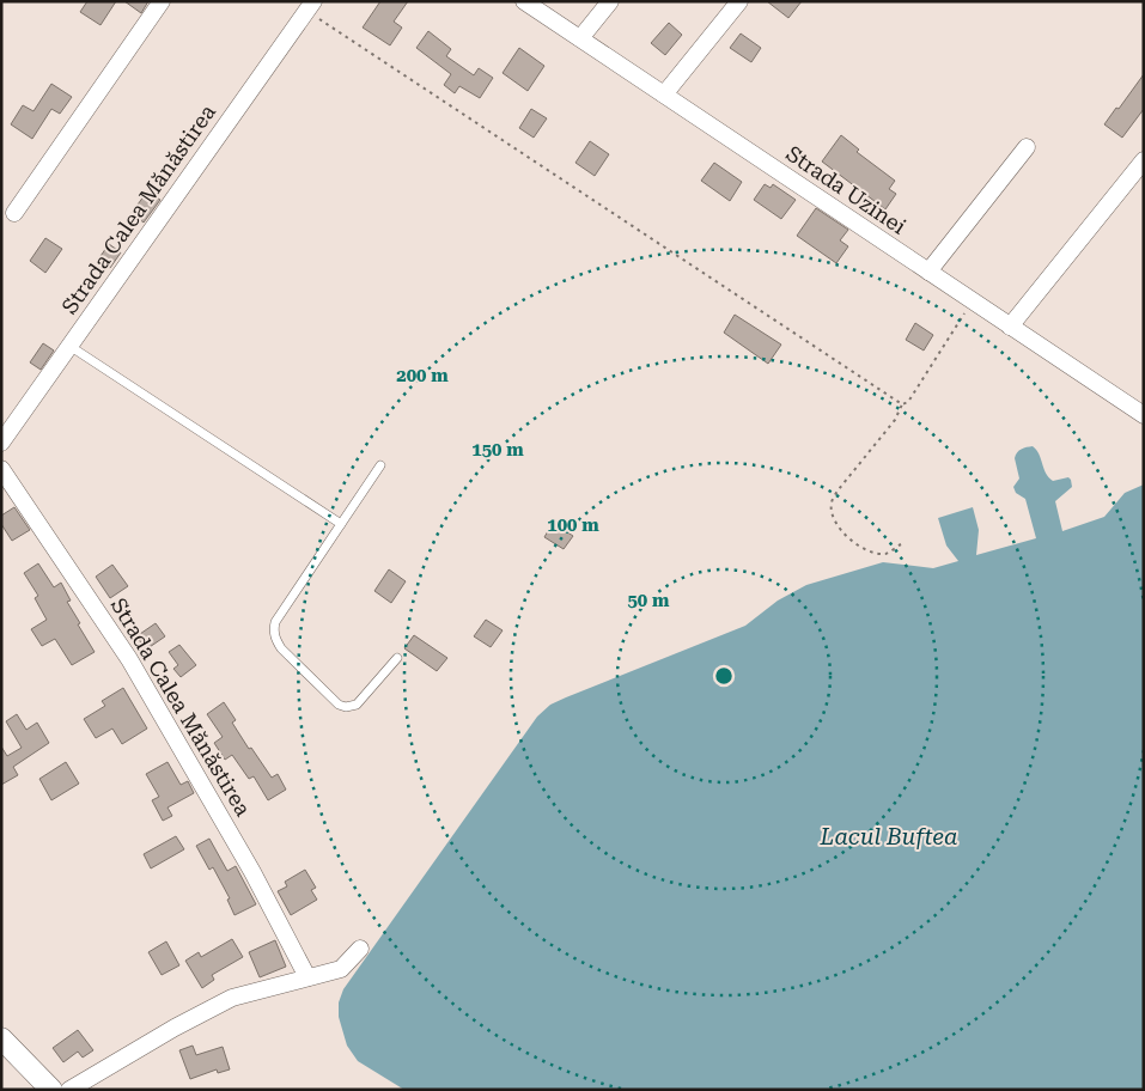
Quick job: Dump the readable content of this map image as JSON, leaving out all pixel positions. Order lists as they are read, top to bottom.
{
  "streets": {
    "street": ["Strada Uzinei", "Strada Calea Mănăstirea"]
  },
  "water": ["Lacul Buftea"],
  "rings": [
    "200 m",
    "150 m",
    "100 m",
    "50 m"
  ]
}
